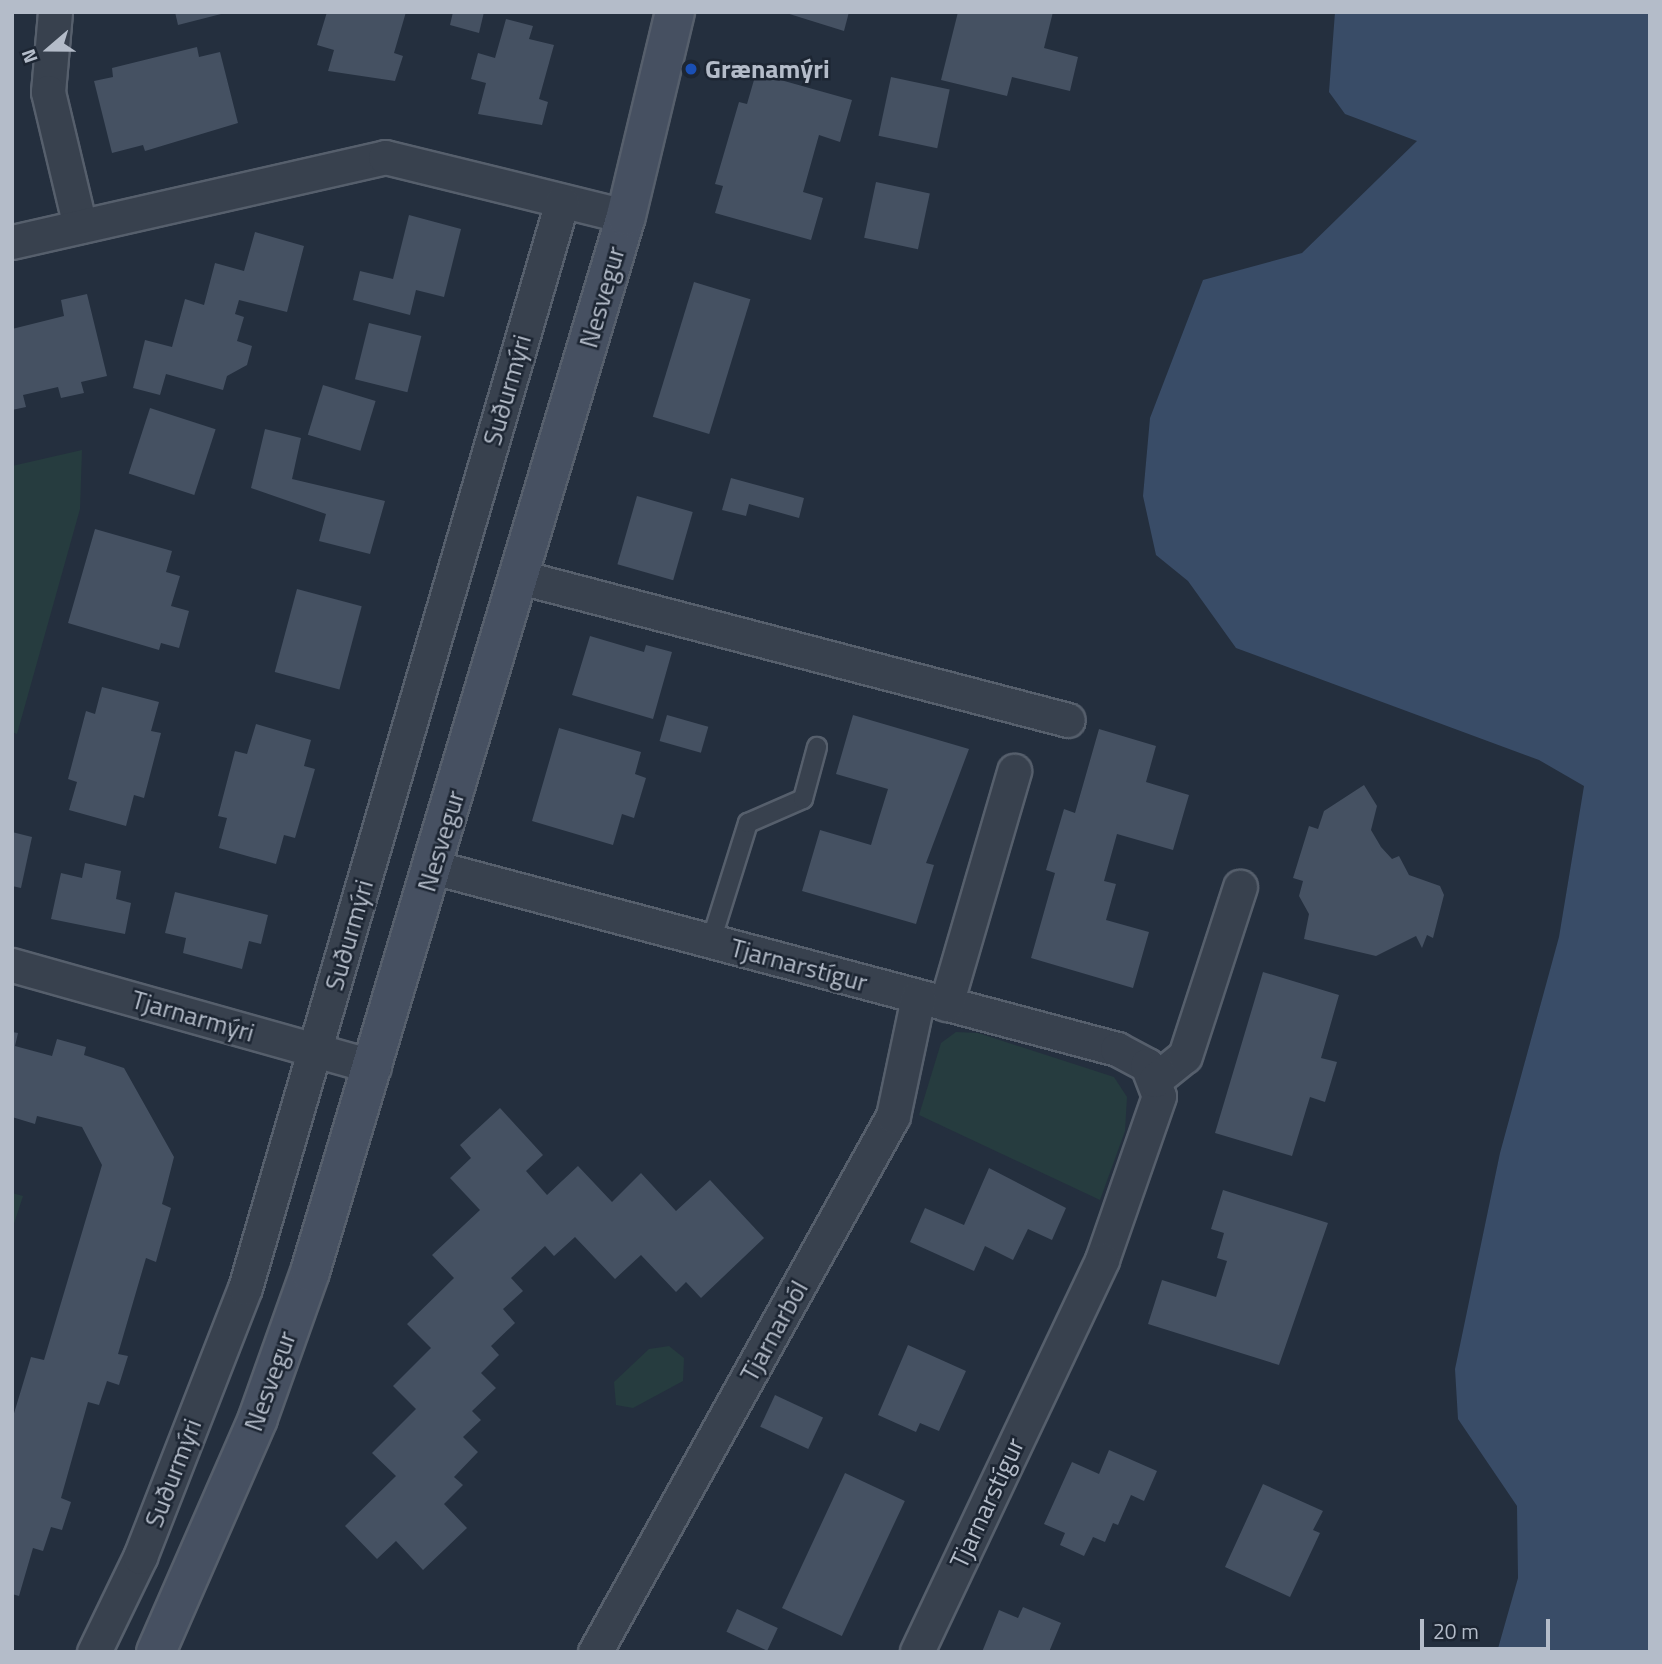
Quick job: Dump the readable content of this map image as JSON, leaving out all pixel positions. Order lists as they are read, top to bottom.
{
  "streets": {
    "street": [
      "Nesvegur",
      "Suðurmýri",
      "Tjarnarstígur",
      "Tjarnarmýri",
      "Tjarnarból"
    ]
  },
  "crossings": [
    ["Nesvegur", "Tjarnarstígur"],
    ["Nesvegur", "Tjarnarmýri"],
    ["Suðurmýri", "Tjarnarmýri"],
    ["Tjarnarstígur", "Tjarnarból"]
  ],
  "places": ["Grænamýri"],
  "scale_bar": "20 m",
  "north": "left"
}
